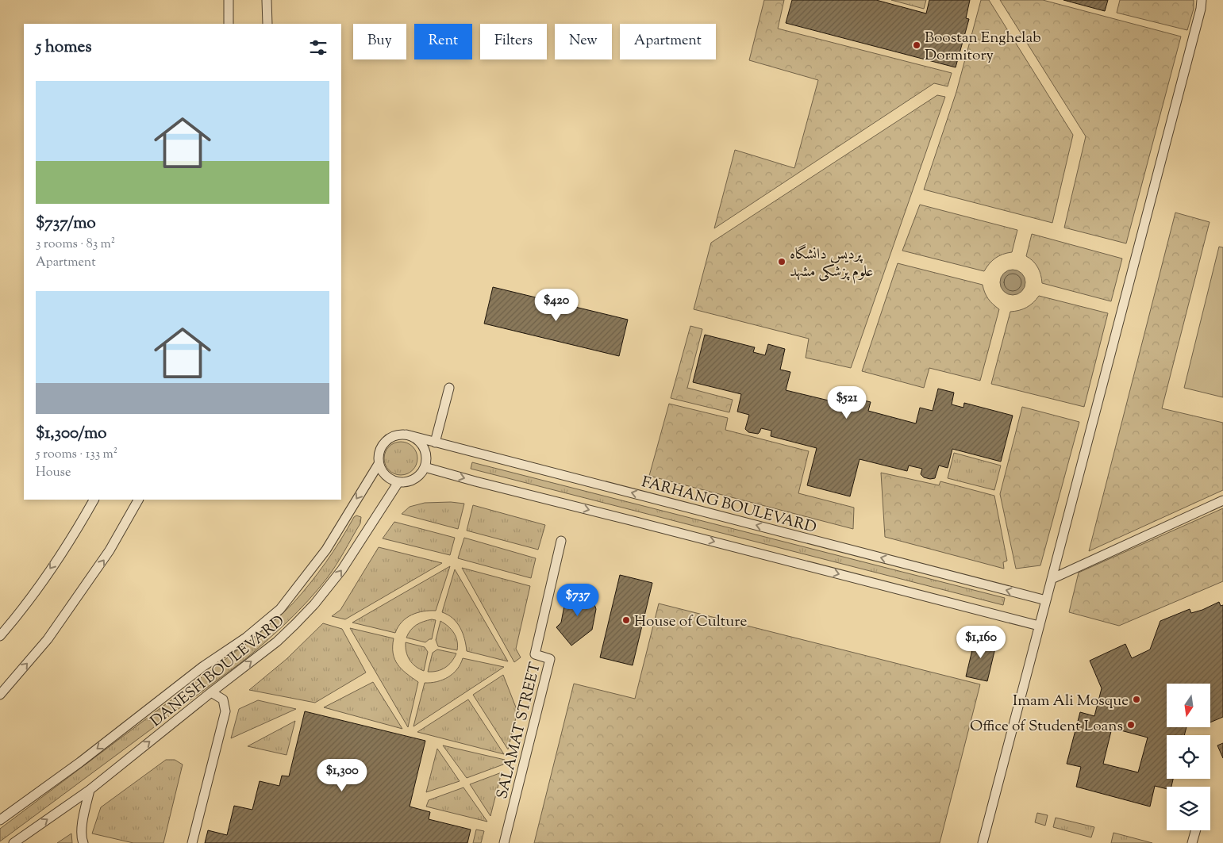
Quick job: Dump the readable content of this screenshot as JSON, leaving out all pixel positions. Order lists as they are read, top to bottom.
{
  "streets": {
    "lane": ["FARHANG BOULEVARD", "DANESH BOULEVARD", "SALAMAT STREET"]
  },
  "crossings": [
    ["FARHANG BOULEVARD", "DANESH BOULEVARD"]
  ],
  "places": [
    "Boostan Enghelab Dormitory",
    "پردیس دانشگاه علوم پزشکی مشهد",
    "House of Culture",
    "Imam Ali Mosque",
    "Office of Student Loans"
  ],
  "north": "bottom",
  "page": {
    "chip": [
      "Buy",
      "Rent",
      "Filters",
      "New",
      "Apartment"
    ],
    "heading": "5 homes",
    "list": [
      {
        "name": "$737/mo",
        "note": "3 rooms · 83 m² · Apartment"
      },
      {
        "name": "$1,300/mo",
        "note": "5 rooms · 133 m² · House"
      }
    ],
    "price": [
      "$420",
      "$521",
      "$737",
      "$1,160",
      "$1,300"
    ]
  }
}
